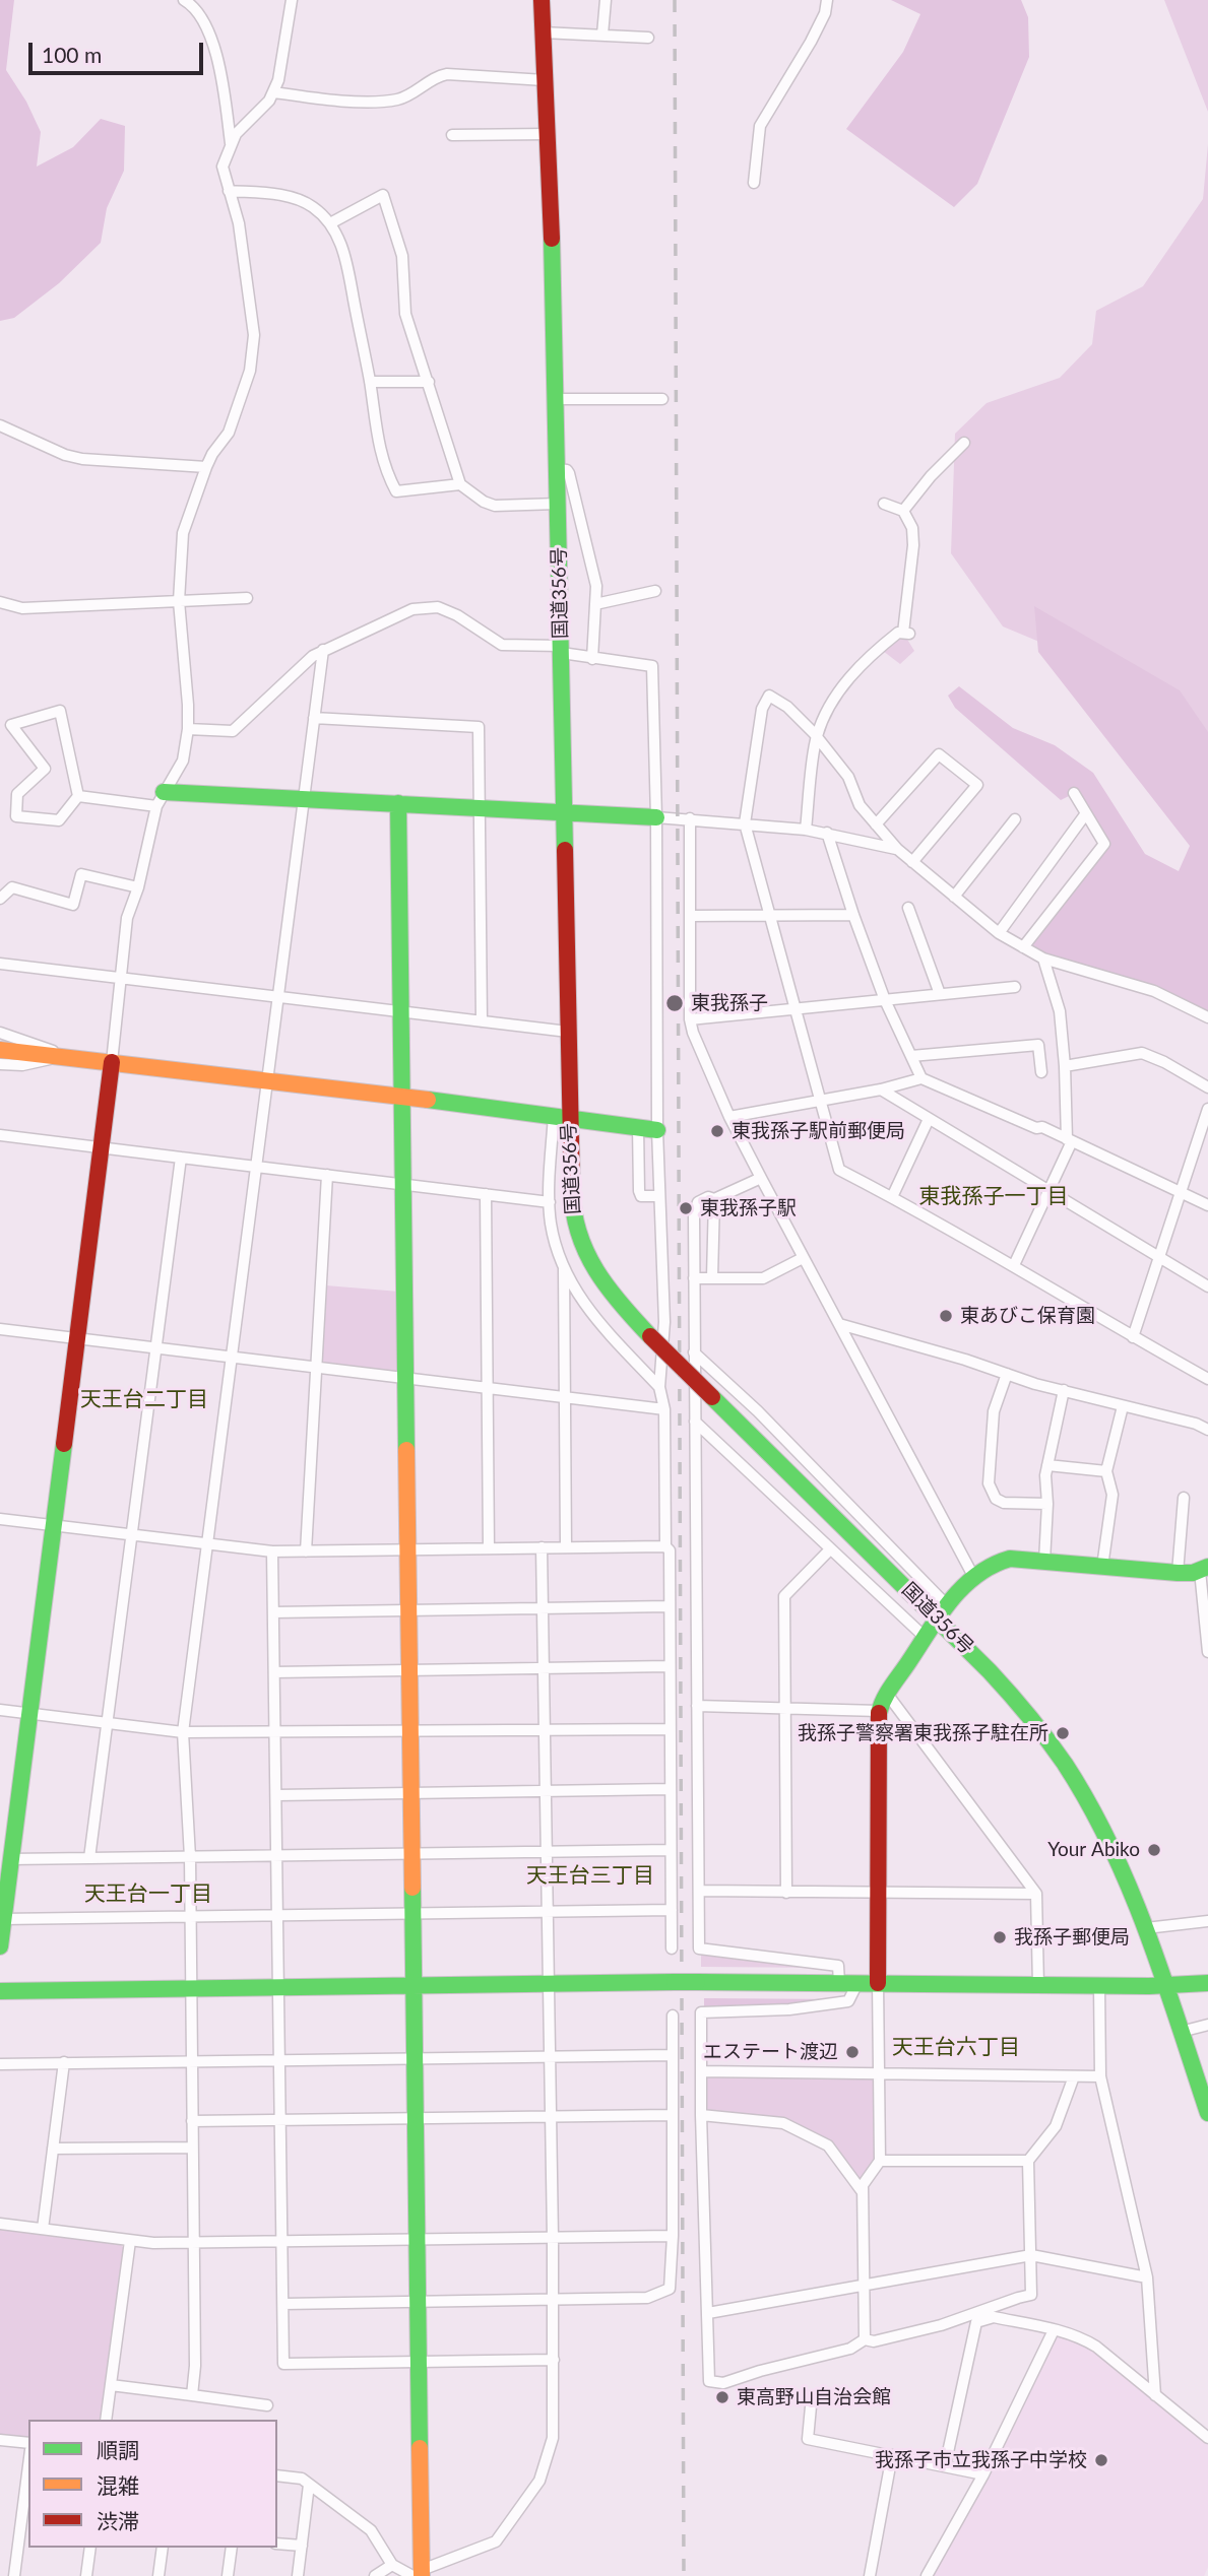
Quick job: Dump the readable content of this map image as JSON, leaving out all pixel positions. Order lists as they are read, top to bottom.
{
  "streets": {
    "main road": ["国道356号"]
  },
  "districts": [
    "東我孫子一丁目",
    "天王台二丁目",
    "天王台三丁目",
    "天王台一丁目",
    "天王台六丁目"
  ],
  "places": [
    "東我孫子",
    "東我孫子駅前郵便局",
    "東我孫子駅",
    "東あびこ保育園",
    "我孫子警察署東我孫子駐在所",
    "Your Abiko",
    "我孫子郵便局",
    "エステート渡辺",
    "東高野山自治会館",
    "我孫子市立我孫子中学校"
  ],
  "legend": ["順調", "混雑", "渋滞"],
  "scale_bar": "100 m"
}
